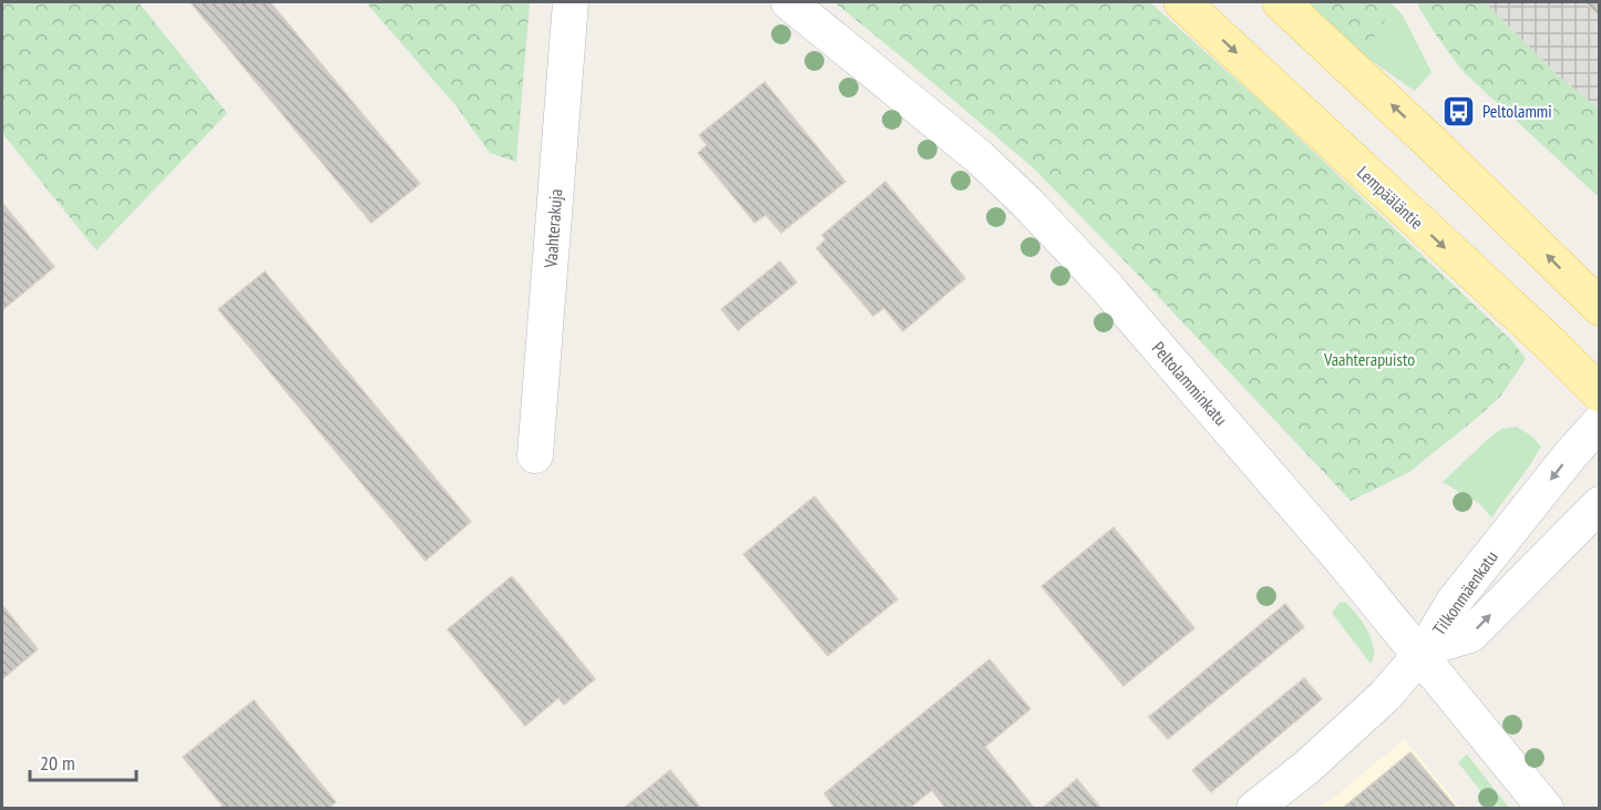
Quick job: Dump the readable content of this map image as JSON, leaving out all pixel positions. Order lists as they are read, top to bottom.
{
  "streets": {
    "main road": ["Lempääläntie"],
    "street": ["Vaahterakuja", "Peltolamminkatu", "Tilkonmäenkatu"]
  },
  "crossings": [
    ["Peltolamminkatu", "Tilkonmäenkatu"]
  ],
  "parks": ["Vaahterapuisto"],
  "places": {
    "bus stop": ["Peltolammi"]
  },
  "scale_bar": "20 m"
}
